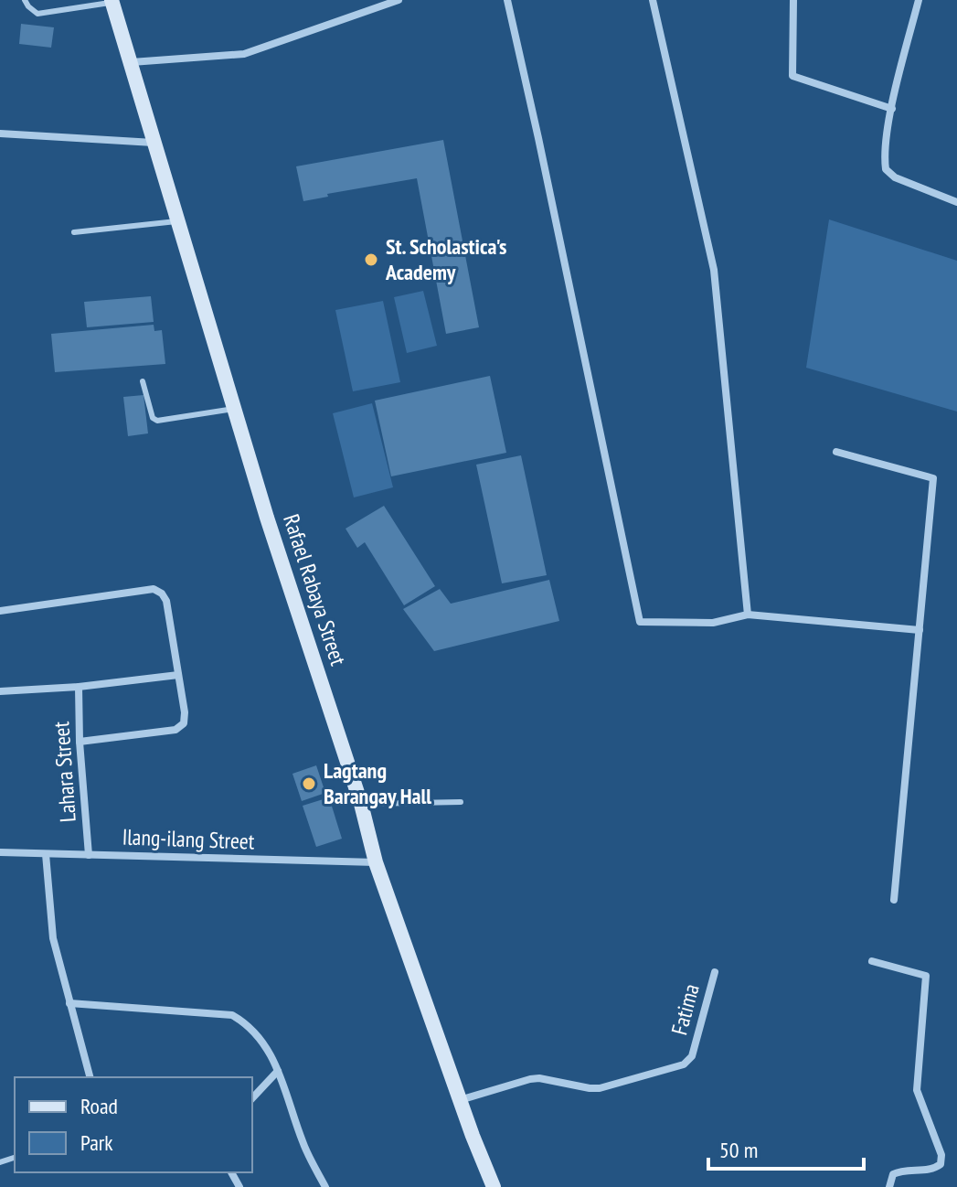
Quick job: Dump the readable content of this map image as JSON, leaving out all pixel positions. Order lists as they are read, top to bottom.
{
  "streets": {
    "main road": ["Rafael Rabaya Street"],
    "street": ["Lahara Street", "Ilang-ilang Street", "Fatima"]
  },
  "crossings": [
    ["Rafael Rabaya Street", "Ilang-ilang Street"],
    ["Rafael Rabaya Street", "Fatima"],
    ["Lahara Street", "Ilang-ilang Street"]
  ],
  "places": ["St. Scholastica's Academy", "Lagtang Barangay Hall"],
  "legend": ["Road", "Park"],
  "scale_bar": "50 m"
}
